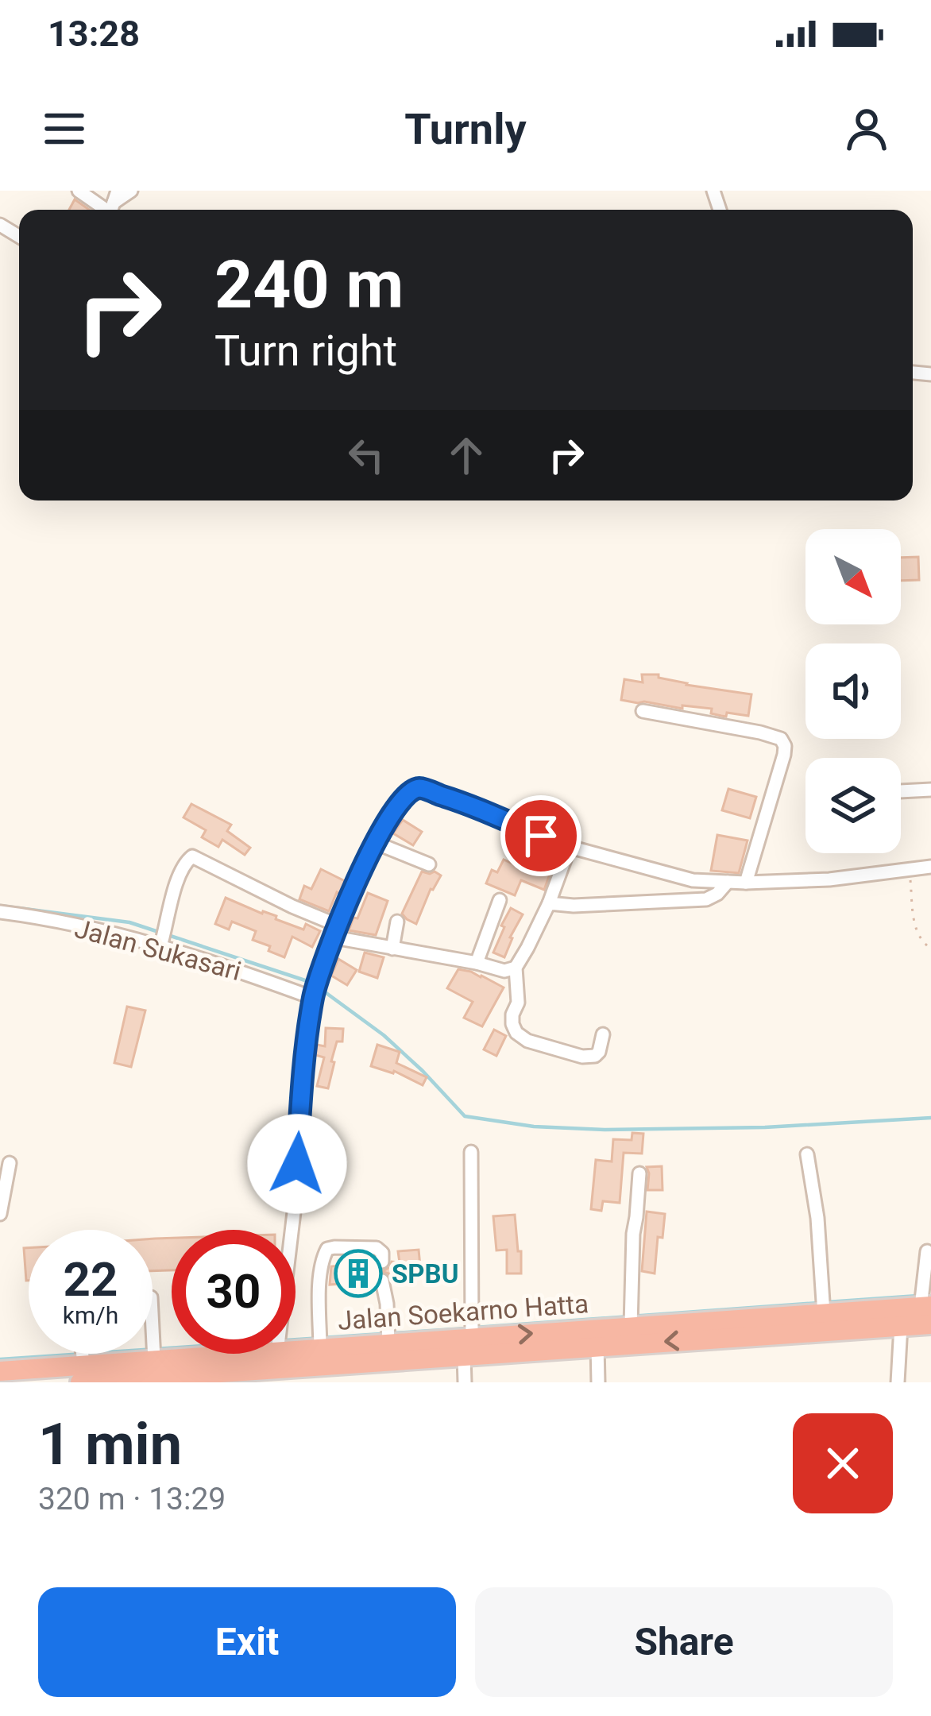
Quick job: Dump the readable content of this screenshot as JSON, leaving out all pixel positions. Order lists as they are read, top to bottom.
{
  "streets": {
    "highway": ["Jalan Soekarno Hatta"],
    "street": ["Jalan Sukasari"]
  },
  "places": {
    "building": ["SPBU"]
  },
  "north": "bottom right",
  "page": {
    "status": "13:28",
    "header": "Turnly",
    "turn": ["240 m", "Turn right"],
    "speed": "22 km/h",
    "limit": "30",
    "heading": ["1 min", "320 m · 13:29"],
    "buttons": ["Exit", "Share"]
  }
}
